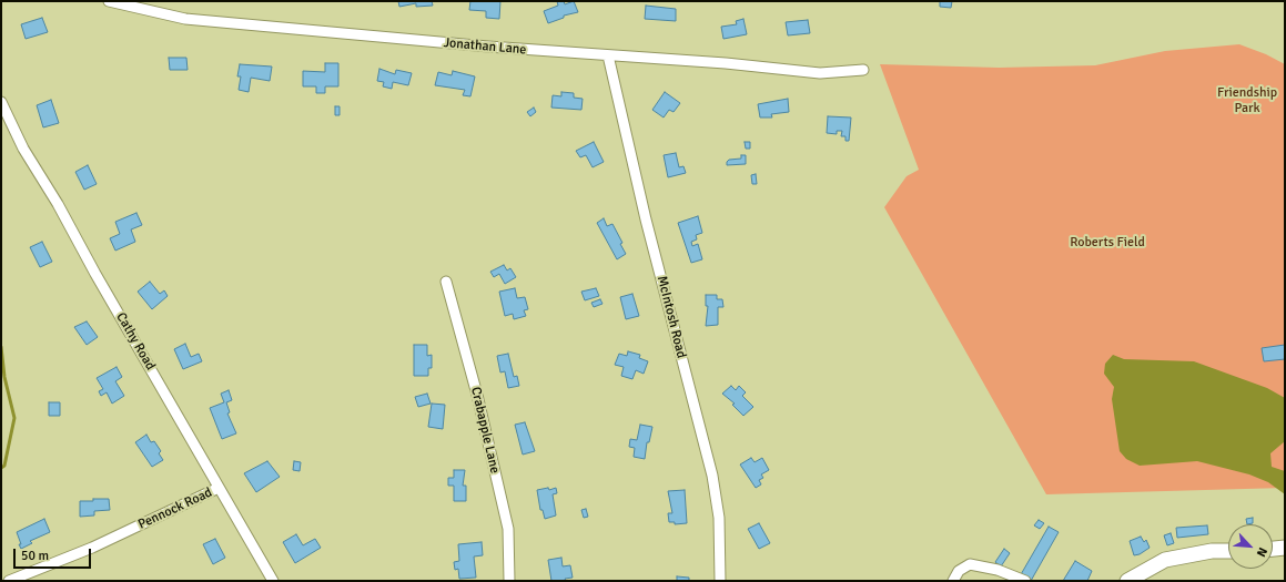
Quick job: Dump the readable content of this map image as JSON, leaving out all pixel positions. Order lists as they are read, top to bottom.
{
  "streets": {
    "street": [
      "Jonathan Lane",
      "McIntosh Road",
      "Cathy Road",
      "Crabapple Lane",
      "Pennock Road"
    ]
  },
  "crossings": [
    ["Jonathan Lane", "McIntosh Road"],
    ["Cathy Road", "Pennock Road"]
  ],
  "parks": ["Friendship Park", "Roberts Field"],
  "scale_bar": "50 m",
  "north": "bottom right"
}
